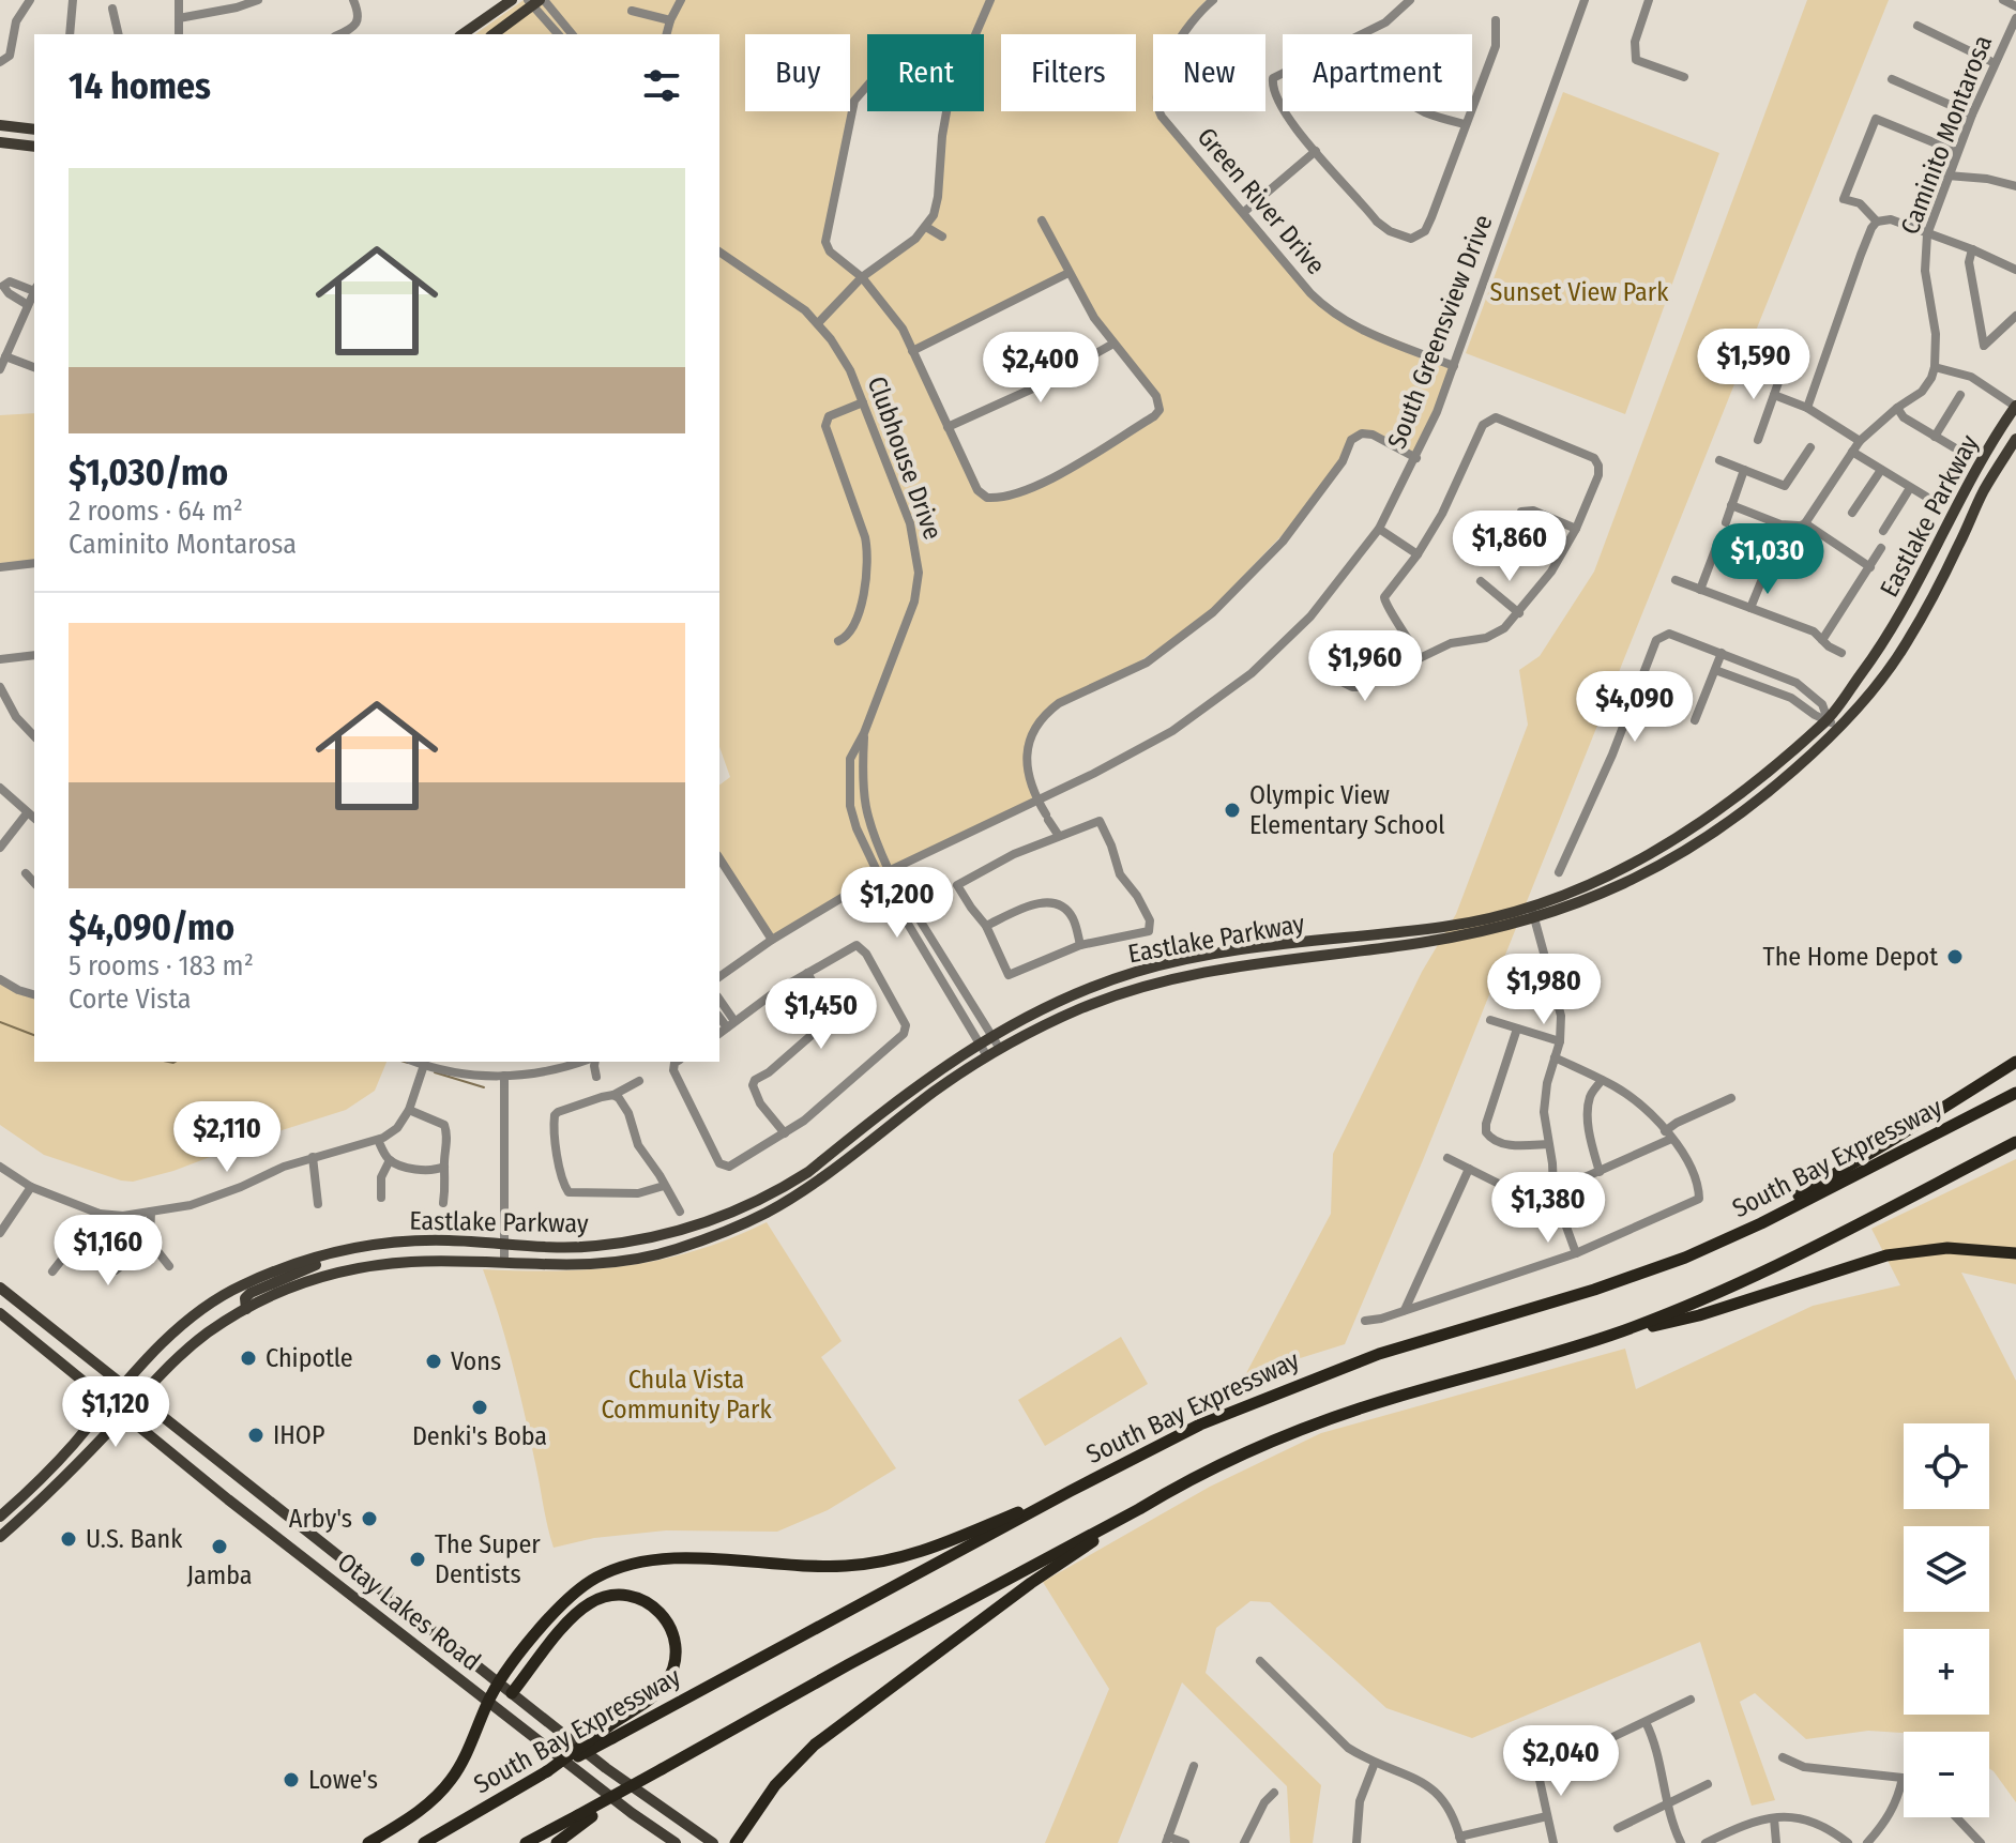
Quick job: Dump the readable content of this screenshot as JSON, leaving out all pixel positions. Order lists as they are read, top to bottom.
{
  "streets": {
    "highway": ["South Bay Expressway"],
    "main road": ["Eastlake Parkway", "Otay Lakes Road"],
    "street": [
      "Caminito Montarosa",
      "Green River Drive",
      "South Greensview Drive",
      "Clubhouse Drive"
    ]
  },
  "crossings": [
    ["Green River Drive", "South Greensview Drive"],
    ["South Greensview Drive", "Clubhouse Drive"],
    ["Clubhouse Drive", "Eastlake Parkway"],
    ["Eastlake Parkway", "Otay Lakes Road"]
  ],
  "parks": ["Sunset View Park", "Chula Vista Community Park"],
  "places": [
    "Olympic View Elementary School",
    "The Home Depot",
    "Chipotle",
    "Vons",
    "Denki's Boba",
    "IHOP",
    "Arby's",
    "U.S. Bank",
    "Jamba",
    "The Super Dentists",
    "Lowe's"
  ],
  "page": {
    "chip": [
      "Buy",
      "Rent",
      "Filters",
      "New",
      "Apartment"
    ],
    "heading": "14 homes",
    "list": [
      {
        "name": "$1,030/mo",
        "note": "2 rooms · 64 m² · Caminito Montarosa"
      },
      {
        "name": "$4,090/mo",
        "note": "5 rooms · 183 m² · Corte Vista"
      }
    ],
    "price": [
      "$1,590",
      "$2,400",
      "$1,860",
      "$1,030",
      "$1,960",
      "$4,090",
      "$1,200",
      "$1,980",
      "$1,450",
      "$2,110",
      "$1,380",
      "$1,160",
      "$1,120",
      "$2,040"
    ],
    "map_buttons": ["+", "−"]
  }
}
